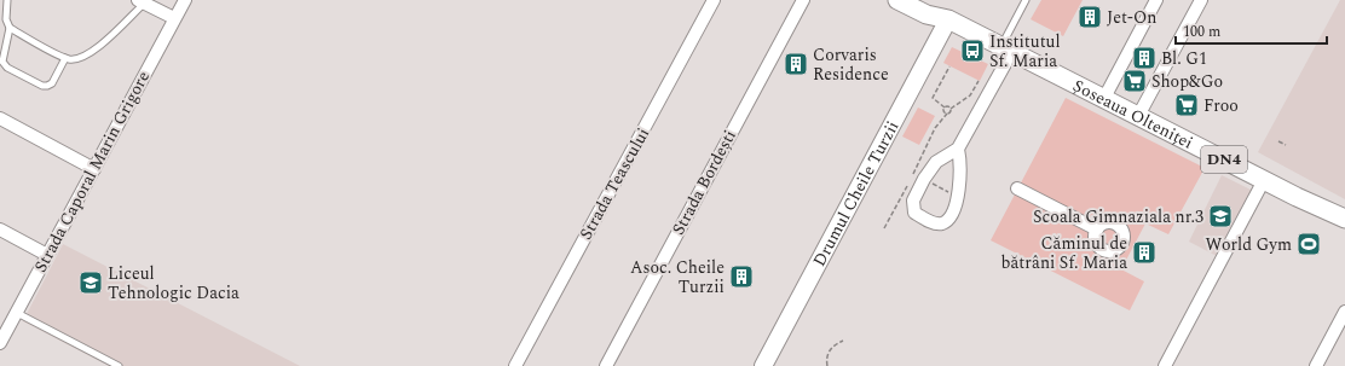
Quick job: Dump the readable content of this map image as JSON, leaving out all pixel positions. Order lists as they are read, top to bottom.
{
  "streets": {
    "main road": ["Șoseaua Olteniței", "DN4"],
    "street": [
      "Strada Caporal Marin Grigore",
      "Strada Bordești",
      "Strada Teascului",
      "Drumul Cheile Turzii"
    ]
  },
  "crossings": [
    ["Șoseaua Olteniței", "Drumul Cheile Turzii"]
  ],
  "places": {
    "building": [
      "Jet-On",
      "Bl. G1",
      "Corvaris Residence",
      "Căminul de bătrâni Sf. Maria",
      "Asoc. Cheile Turzii"
    ],
    "bus stop": ["Institutul Sf. Maria"],
    "supermarket": ["Shop&Go", "Froo"],
    "school or university": ["Scoala Gimnaziala nr.3", "Liceul Tehnologic Dacia"],
    "sports": ["World Gym"]
  },
  "scale_bar": "100 m"
}
